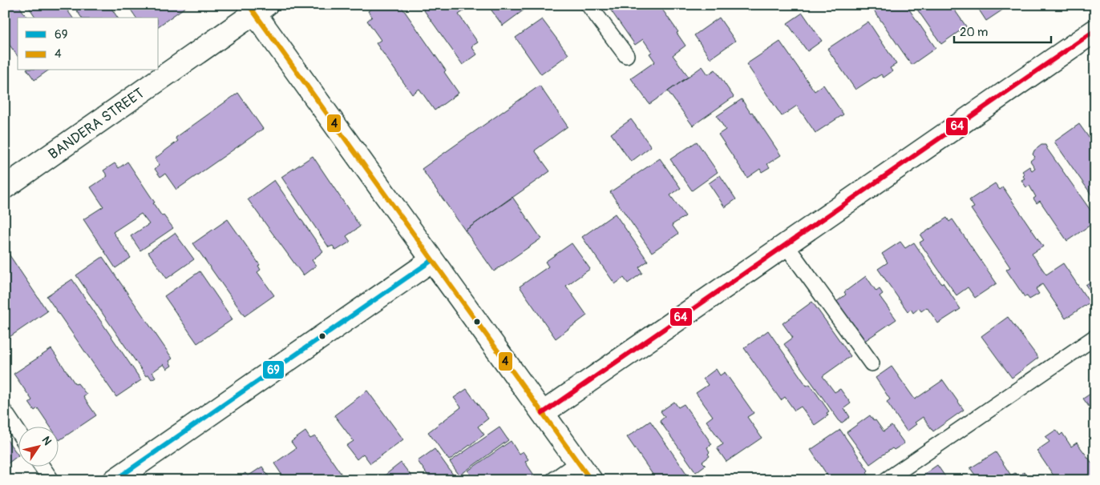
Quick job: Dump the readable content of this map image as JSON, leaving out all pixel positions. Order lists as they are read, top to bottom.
{
  "streets": {
    "street": ["BANDERA STREET"]
  },
  "lines": ["transit line 4", "transit line 64", "transit line 69"],
  "legend": ["69", "4"],
  "scale_bar": "20 m",
  "north": "top right"
}
